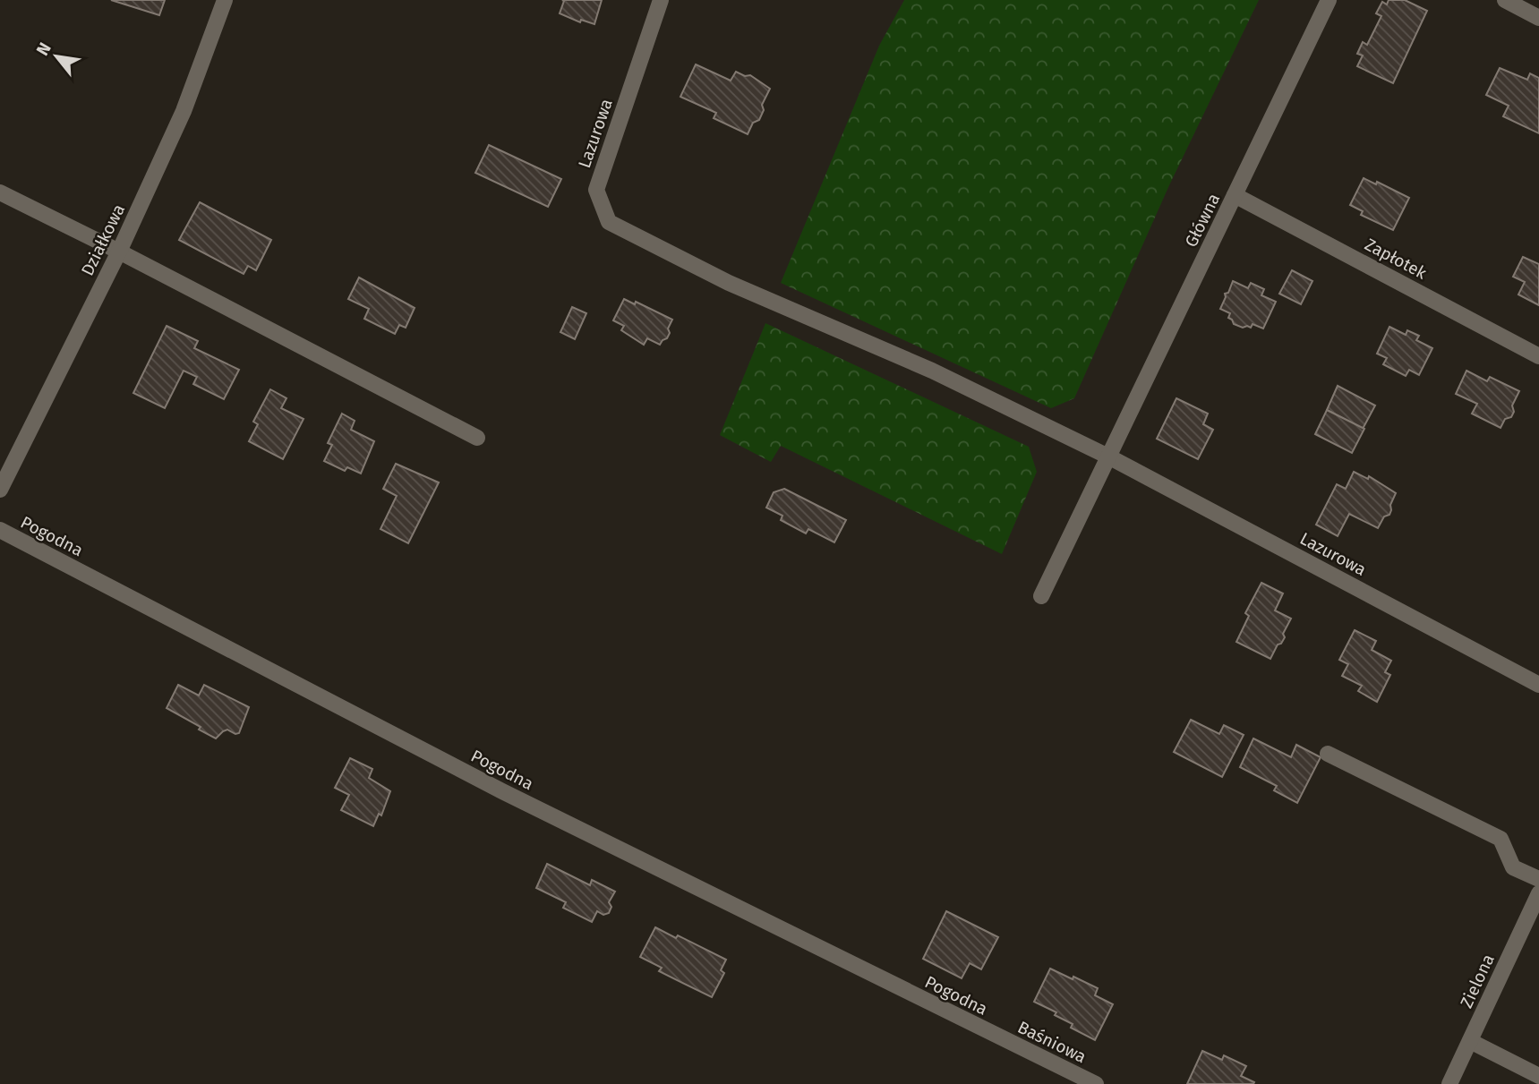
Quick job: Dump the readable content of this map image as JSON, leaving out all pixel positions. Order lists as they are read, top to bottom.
{
  "streets": {
    "street": [
      "Lazurowa",
      "Główna",
      "Działkowa",
      "Zapłotek",
      "Pogodna",
      "Zielona",
      "Baśniowa"
    ]
  },
  "crossings": [
    ["Lazurowa", "Główna"],
    ["Główna", "Zapłotek"],
    ["Pogodna", "Baśniowa"]
  ],
  "north": "top left"
}
